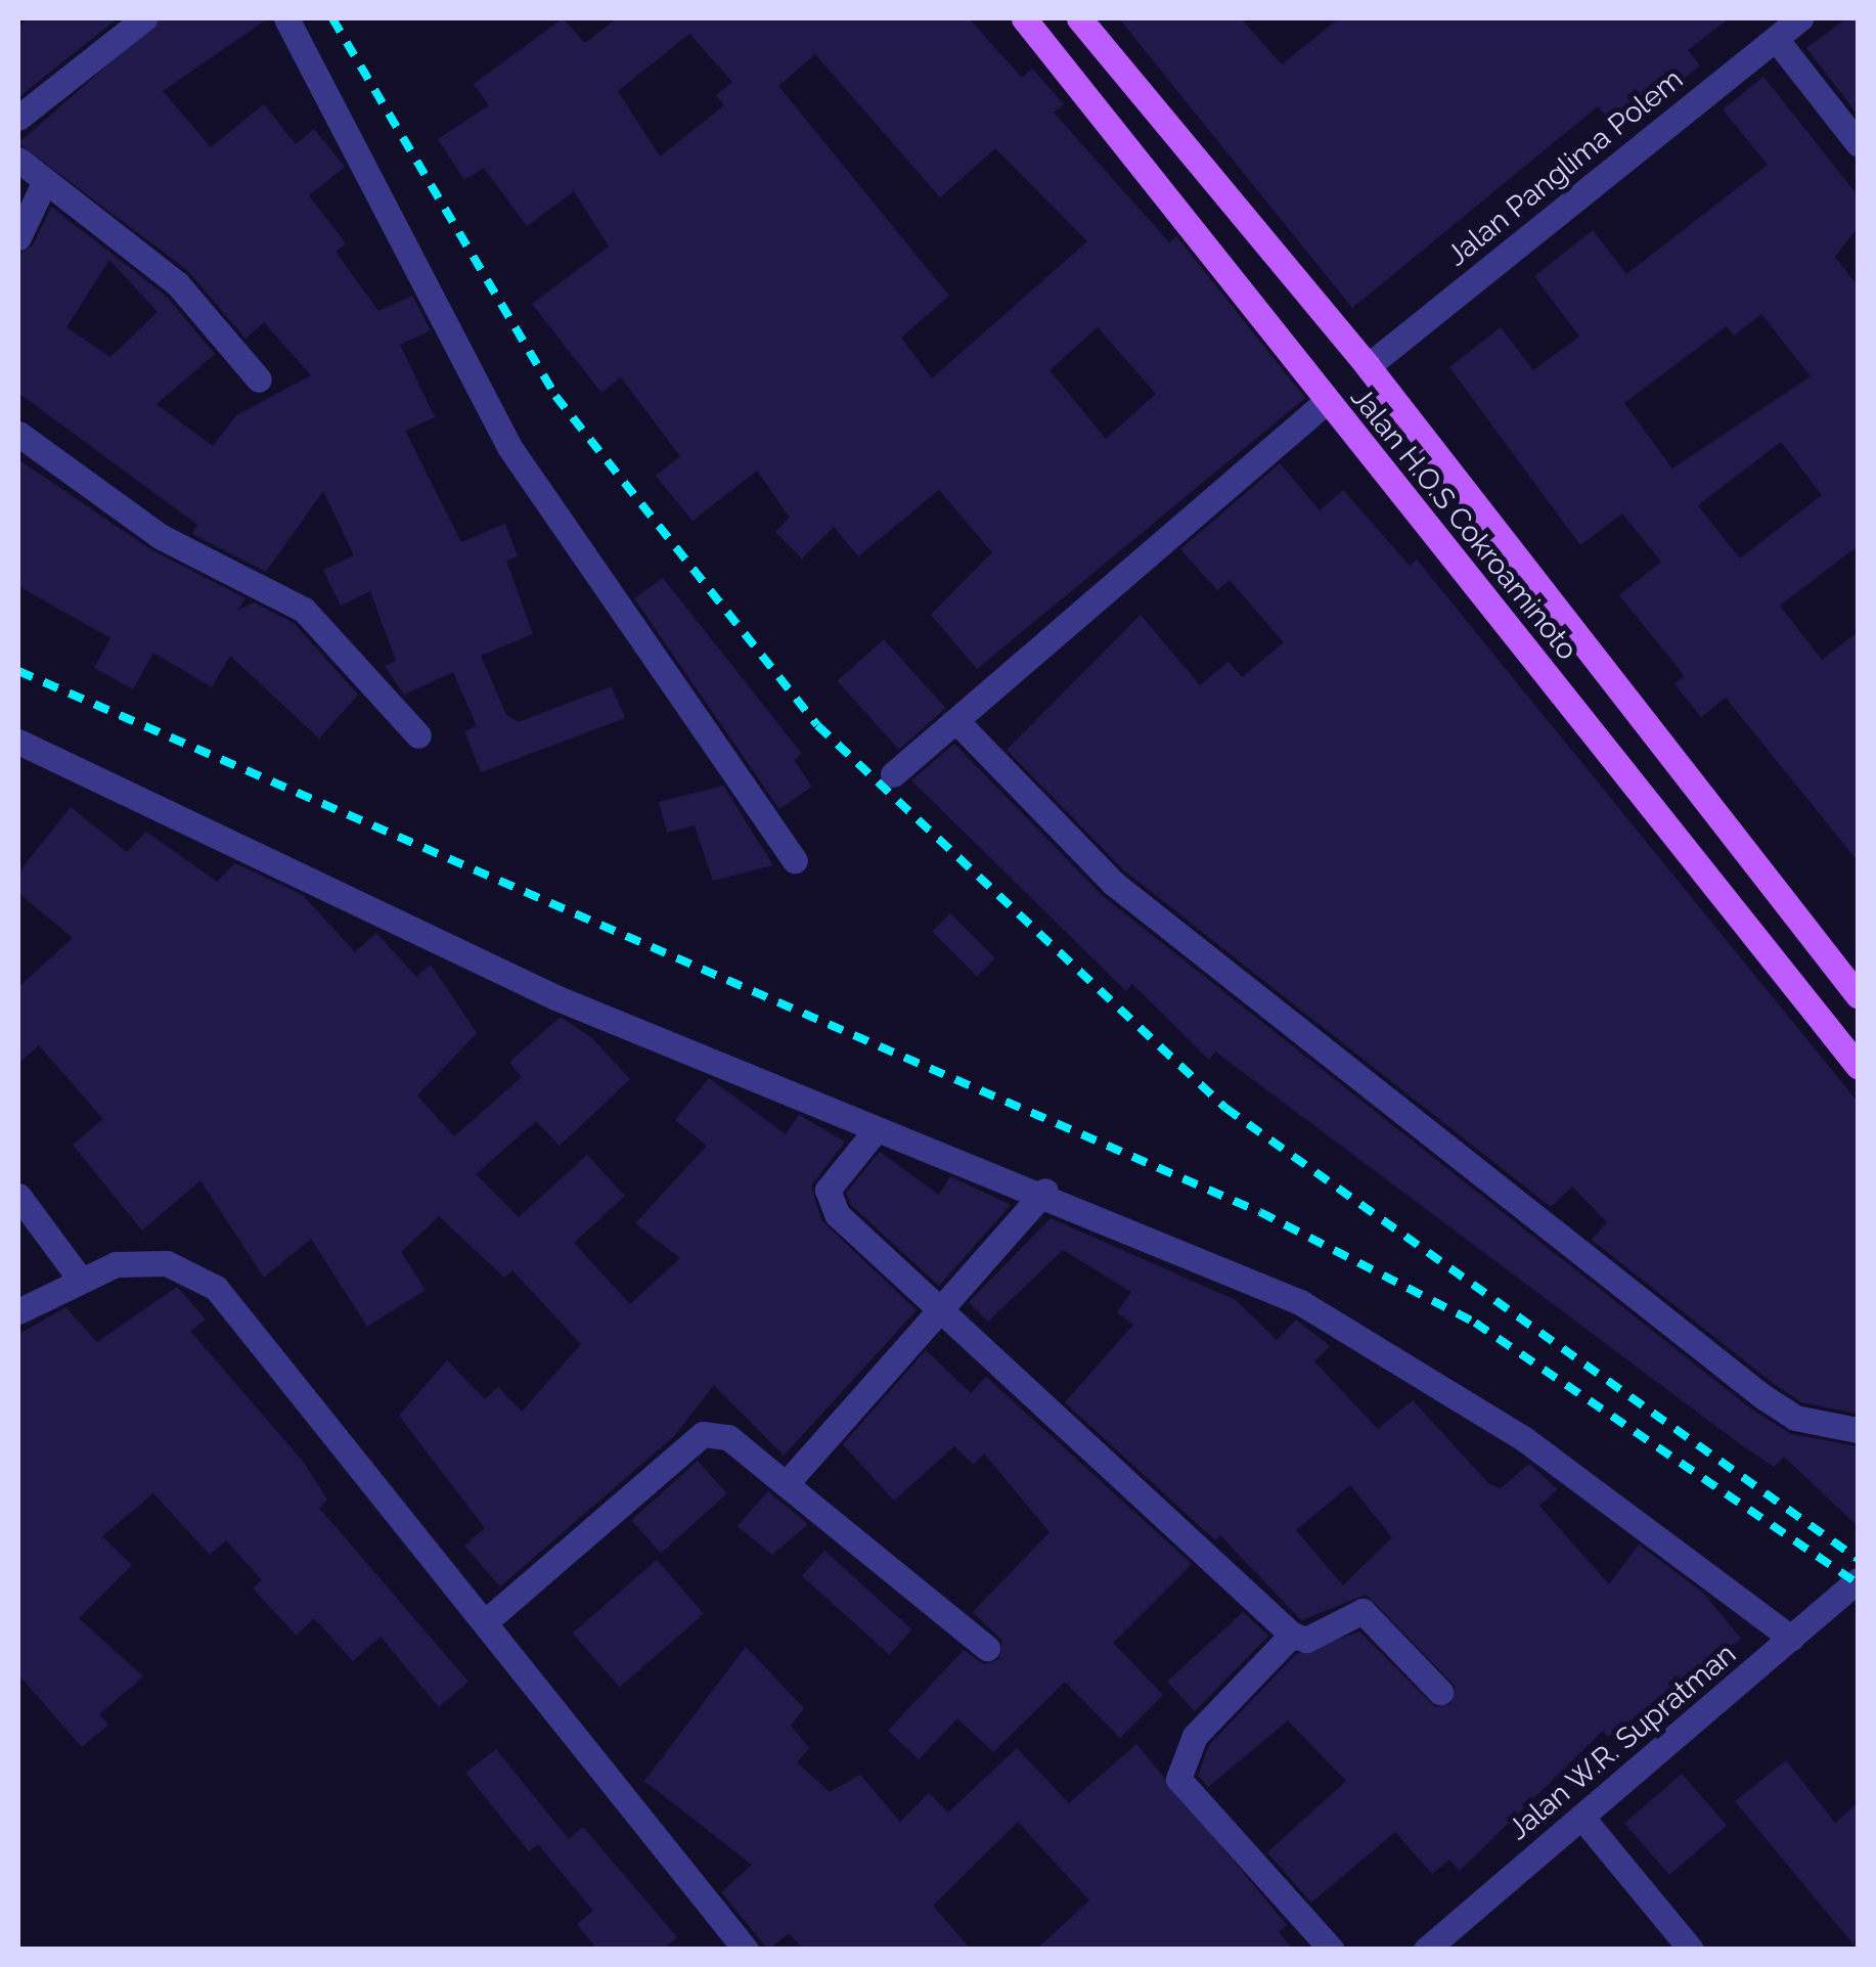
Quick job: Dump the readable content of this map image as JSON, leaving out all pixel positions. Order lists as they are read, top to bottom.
{
  "streets": {
    "main road": ["Jalan H.O.S Cokroaminoto"],
    "street": ["Jalan Panglima Polem", "Jalan W.R. Supratman"]
  },
  "crossings": [
    ["Jalan Panglima Polem", "Jalan H.O.S Cokroaminoto"]
  ]
}
